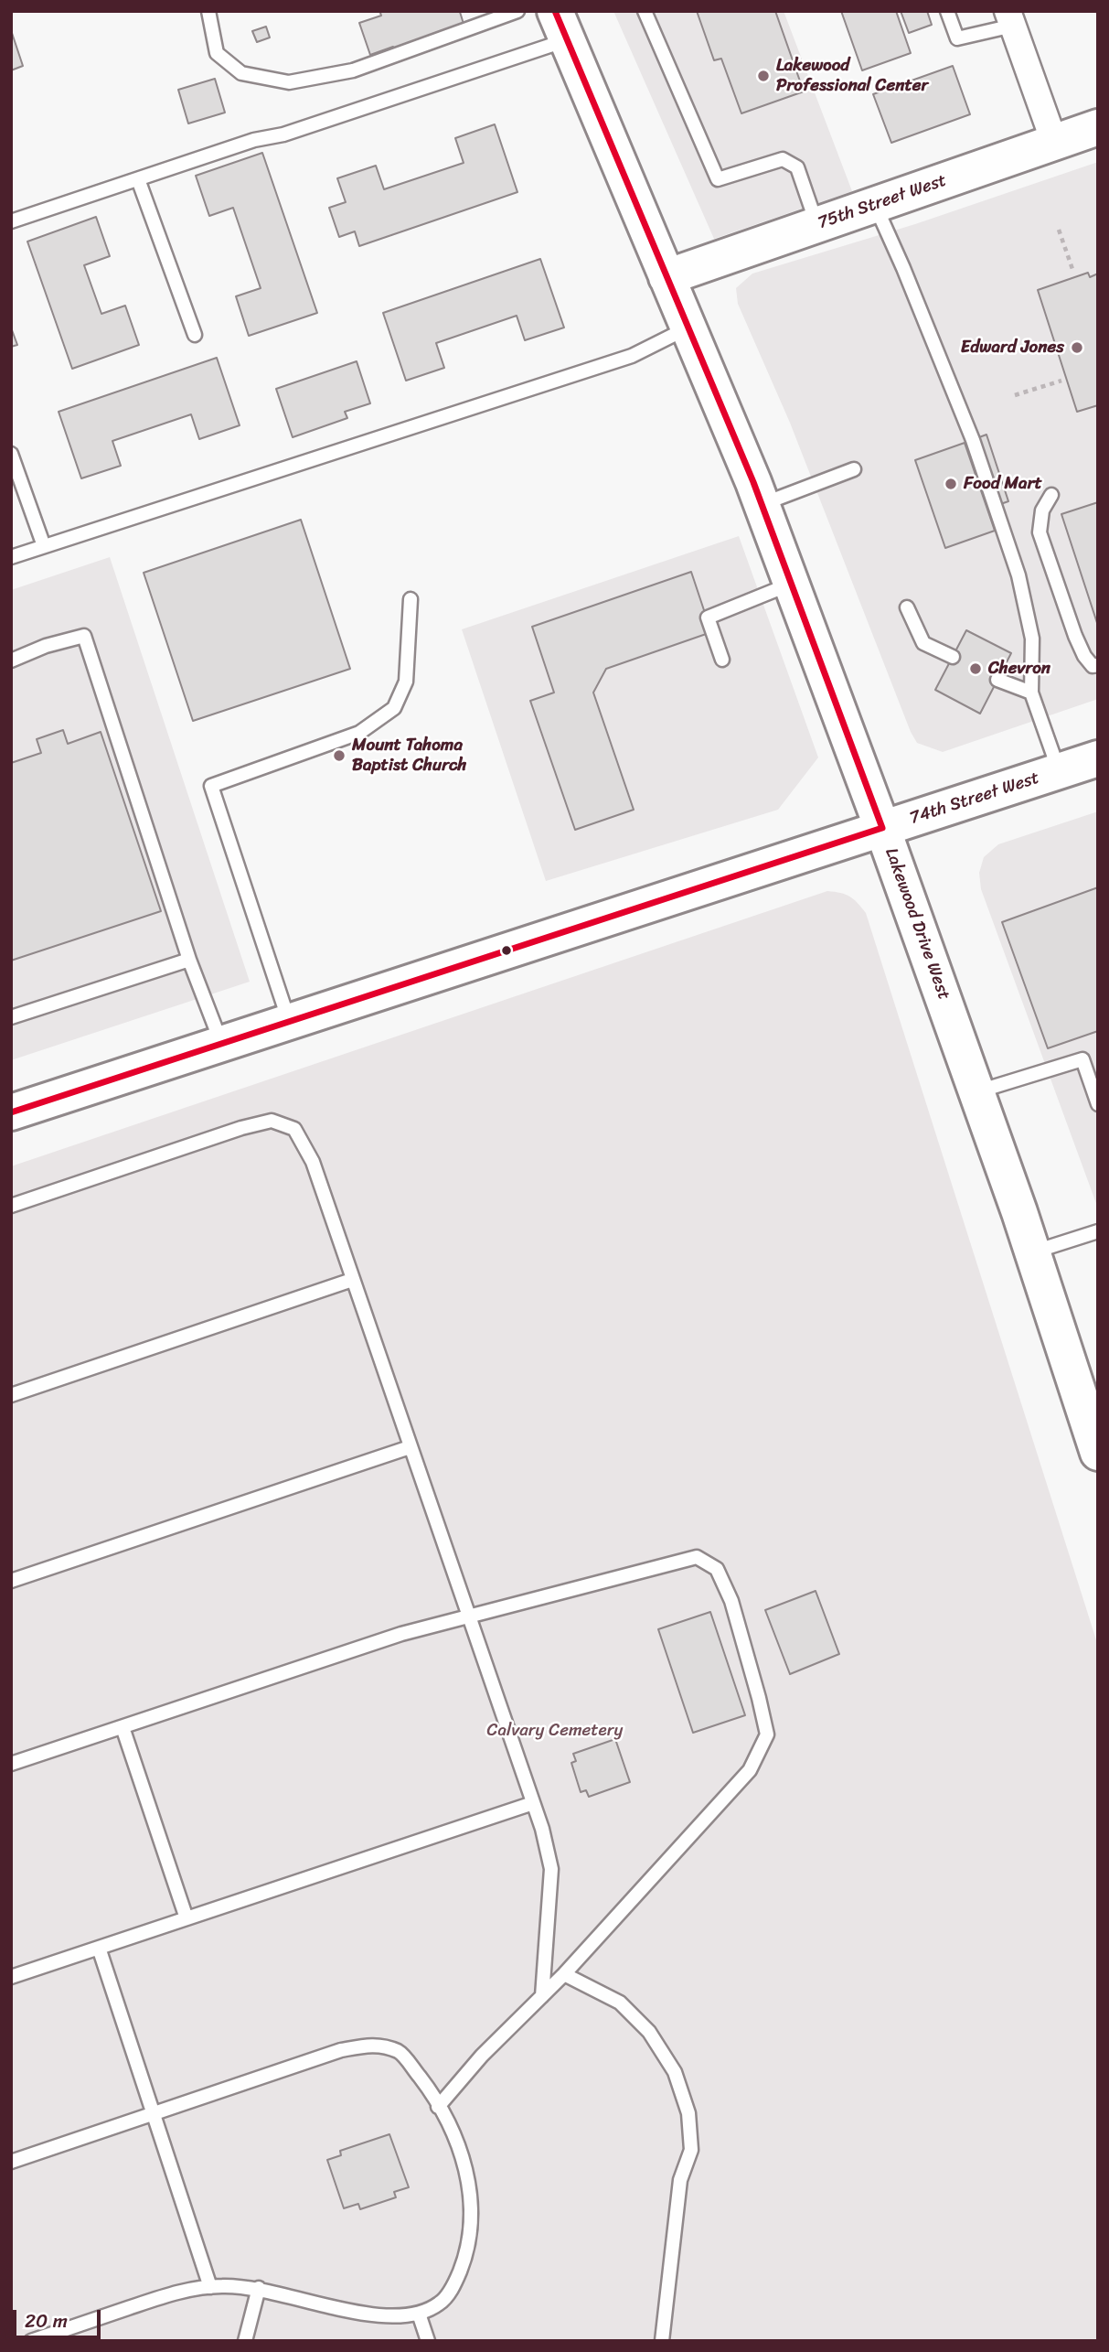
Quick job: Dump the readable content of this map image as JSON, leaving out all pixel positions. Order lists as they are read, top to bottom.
{
  "streets": {
    "main road": ["75th Street West", "74th Street West", "Lakewood Drive West"]
  },
  "crossings": [
    ["75th Street West", "Lakewood Drive West"],
    ["74th Street West", "Lakewood Drive West"]
  ],
  "parks": ["Calvary Cemetery"],
  "places": [
    "Lakewood Professional Center",
    "Edward Jones",
    "Food Mart",
    "Chevron",
    "Mount Tahoma Baptist Church"
  ],
  "scale_bar": "20 m"
}
